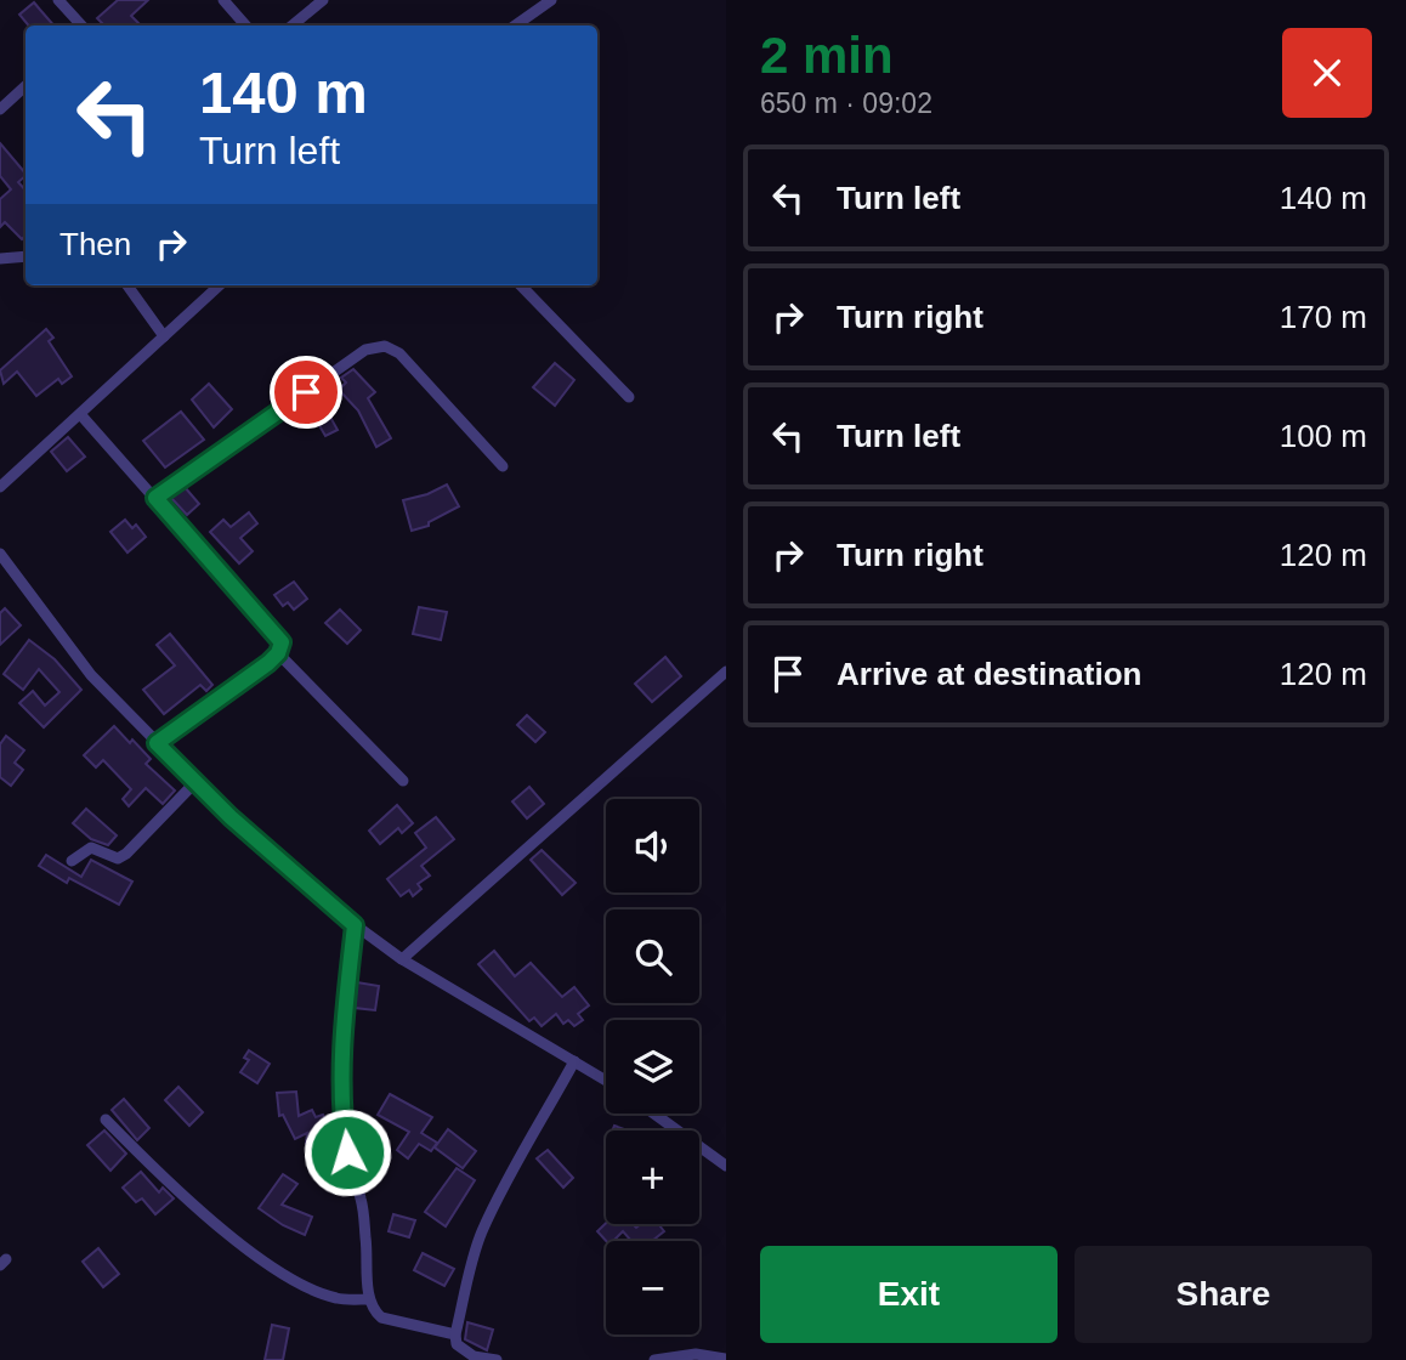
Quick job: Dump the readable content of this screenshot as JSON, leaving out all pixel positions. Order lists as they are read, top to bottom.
{
  "page": {
    "heading": ["2 min", "650 m · 09:02"],
    "turn": ["140 m", "Turn left"],
    "list": [
      {
        "name": "Turn left",
        "value": "140 m"
      },
      {
        "name": "Turn right",
        "value": "170 m"
      },
      {
        "name": "Turn left",
        "value": "100 m"
      },
      {
        "name": "Turn right",
        "value": "120 m"
      },
      {
        "name": "Arrive at destination",
        "value": "120 m"
      }
    ],
    "then": "Then",
    "map_buttons": ["+", "−"],
    "buttons": ["Exit", "Share"]
  }
}
